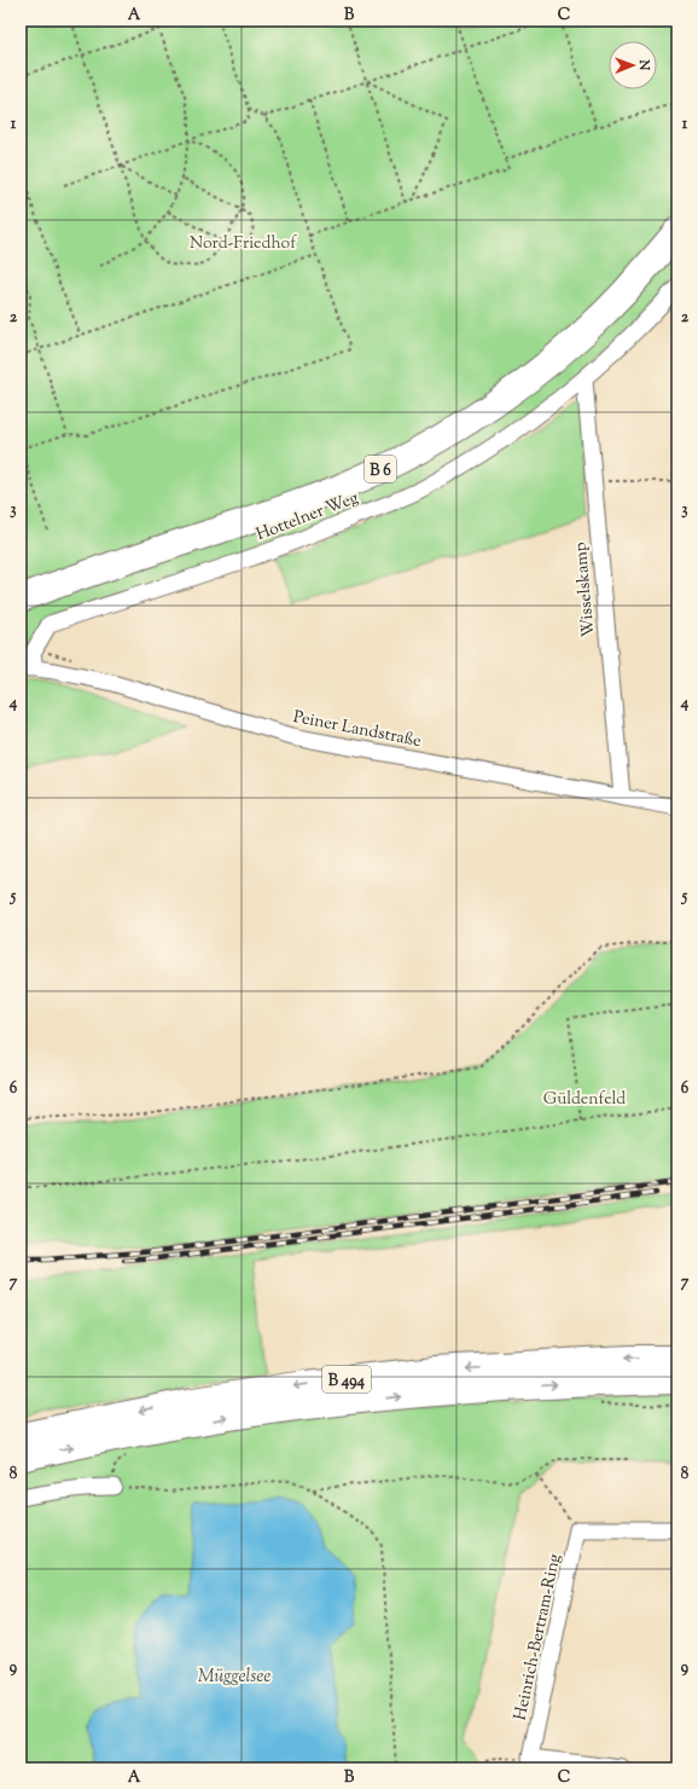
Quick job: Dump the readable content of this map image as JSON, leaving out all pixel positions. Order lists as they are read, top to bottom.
{
  "streets": {
    "highway": ["B 6", "B 494"],
    "street": [
      "Hottelner Weg",
      "Wisselskamp",
      "Peiner Landstraße",
      "Heinrich-Bertram-Ring"
    ]
  },
  "crossings": [
    ["Hottelner Weg", "Wisselskamp"],
    ["Hottelner Weg", "Peiner Landstraße"],
    ["Wisselskamp", "Peiner Landstraße"]
  ],
  "water": ["Müggelsee"],
  "parks": ["Nord-Friedhof", "Güldenfeld"],
  "north": "right",
  "grid": {
    "columns": ["A", "B", "C"],
    "rows": [
      "1",
      "2",
      "3",
      "4",
      "5",
      "6",
      "7",
      "8",
      "9"
    ]
  }
}
